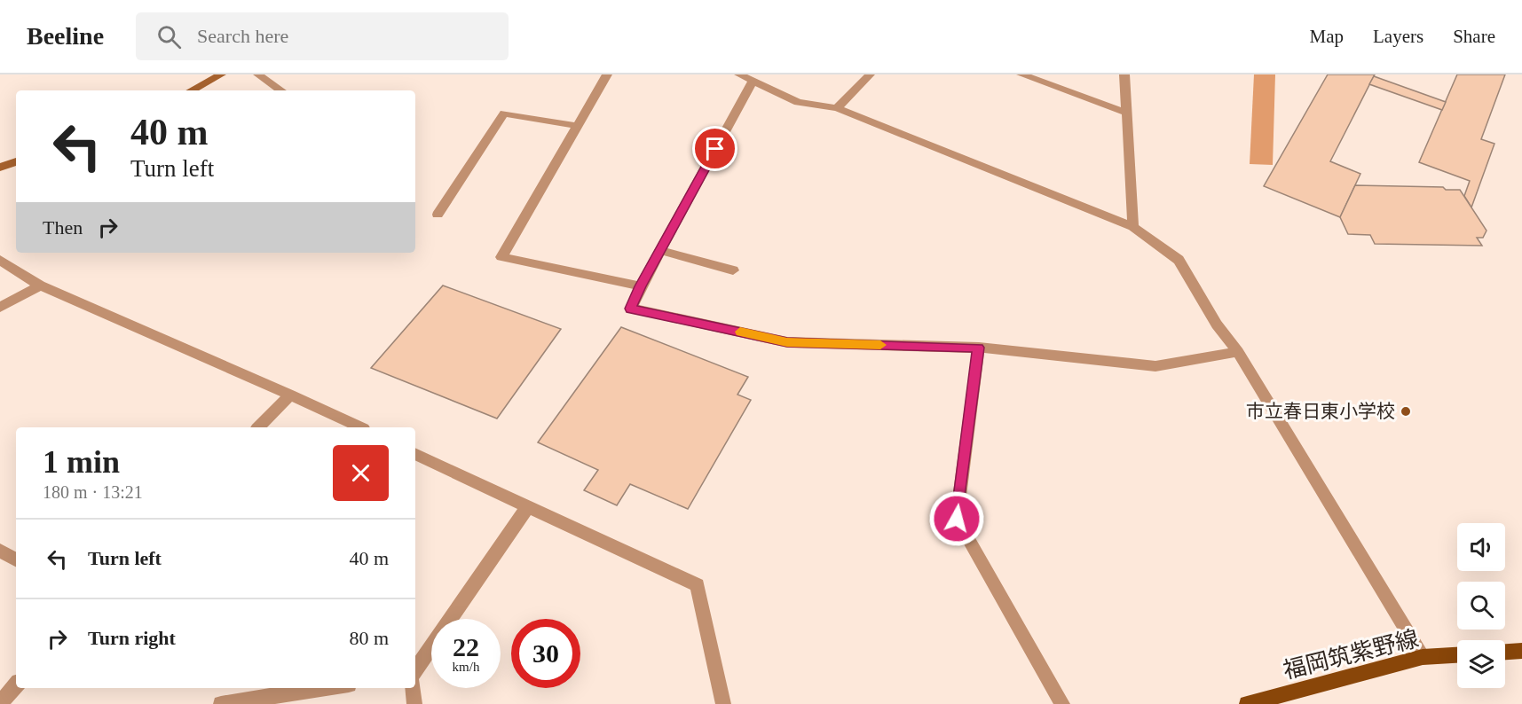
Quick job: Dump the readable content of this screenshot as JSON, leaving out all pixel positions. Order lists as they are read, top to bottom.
{
  "streets": {
    "main road": ["福岡筑紫野線"]
  },
  "places": ["市立春日東小学校"],
  "page": {
    "header": "Beeline",
    "search": "Search here",
    "nav": ["Map", "Layers", "Share"],
    "turn": ["40 m", "Turn left"],
    "then": "Then",
    "heading": ["1 min", "180 m · 13:21"],
    "list": [
      {
        "name": "Turn left",
        "value": "40 m"
      },
      {
        "name": "Turn right",
        "value": "80 m"
      }
    ],
    "speed": "22 km/h",
    "limit": "30"
  }
}
